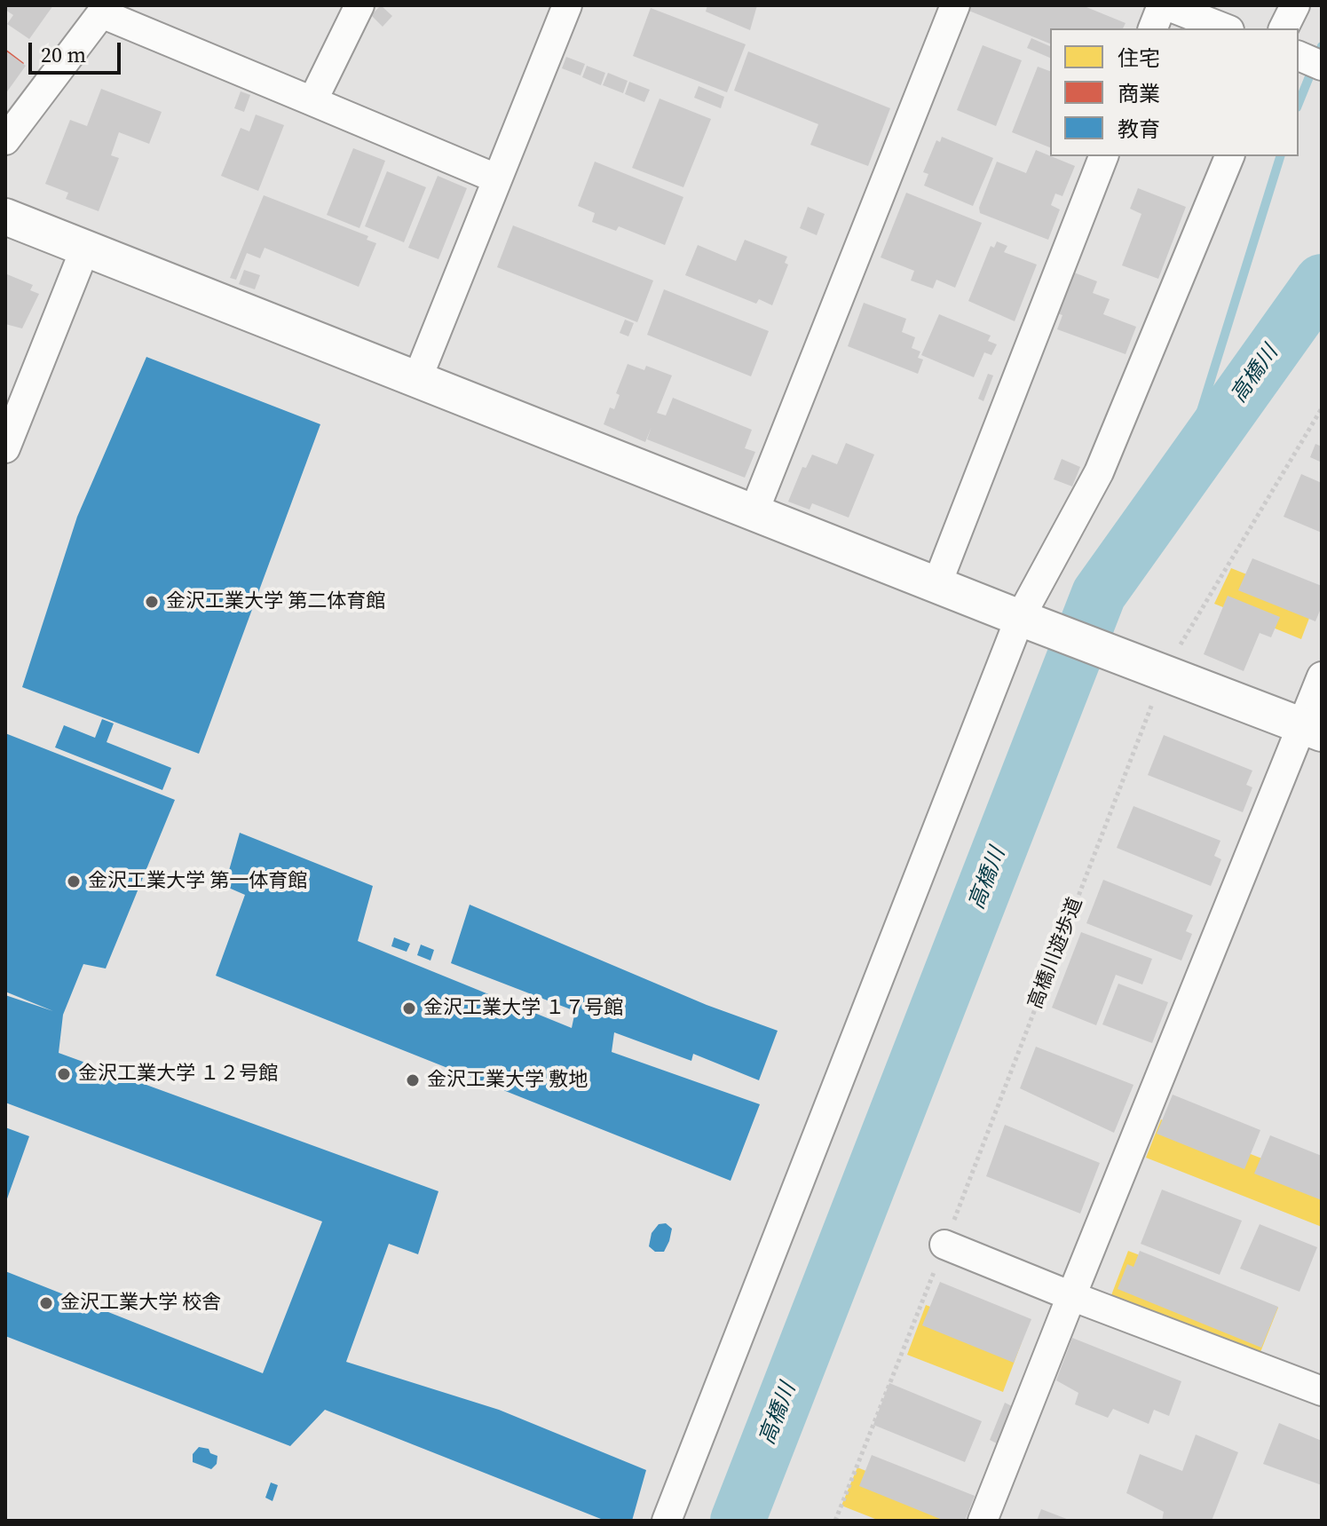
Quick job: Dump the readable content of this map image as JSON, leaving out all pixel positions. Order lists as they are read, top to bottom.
{
  "streets": {
    "path": ["高橋川遊歩道"]
  },
  "water": ["高橋川"],
  "places": [
    "金沢工業大学 第二体育館",
    "金沢工業大学 第一体育館",
    "金沢工業大学 １７号館",
    "金沢工業大学 １２号館",
    "金沢工業大学 敷地",
    "金沢工業大学 校舎"
  ],
  "legend": ["住宅", "商業", "教育"],
  "scale_bar": "20 m"
}
